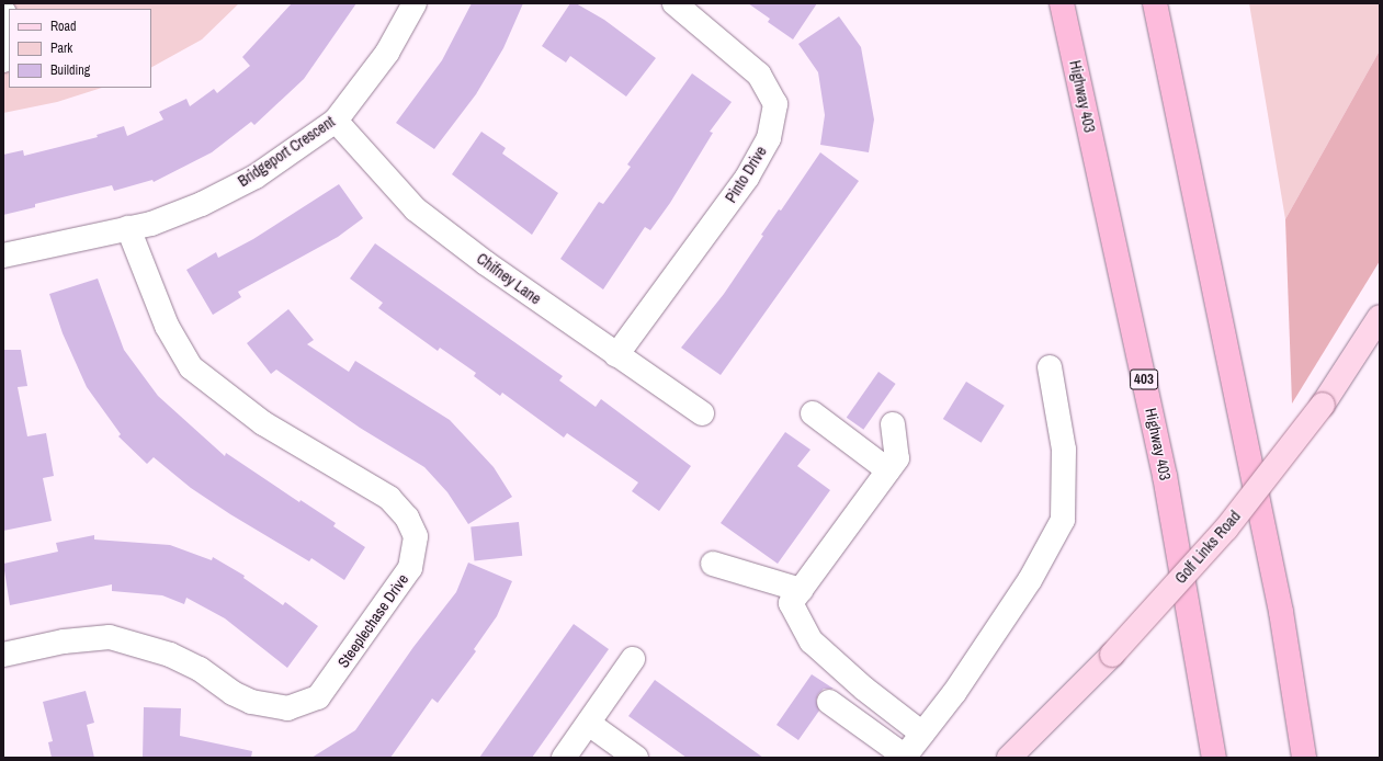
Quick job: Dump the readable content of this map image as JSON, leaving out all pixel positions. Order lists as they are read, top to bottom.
{
  "streets": {
    "highway": ["Highway 403", "403"],
    "main road": ["Golf Links Road"],
    "street": [
      "Bridgeport Crescent",
      "Pinto Drive",
      "Chifney Lane",
      "Steeplechase Drive"
    ]
  },
  "crossings": [
    ["Bridgeport Crescent", "Chifney Lane"],
    ["Bridgeport Crescent", "Steeplechase Drive"],
    ["Pinto Drive", "Chifney Lane"]
  ],
  "legend": ["Road", "Park", "Building"]
}
